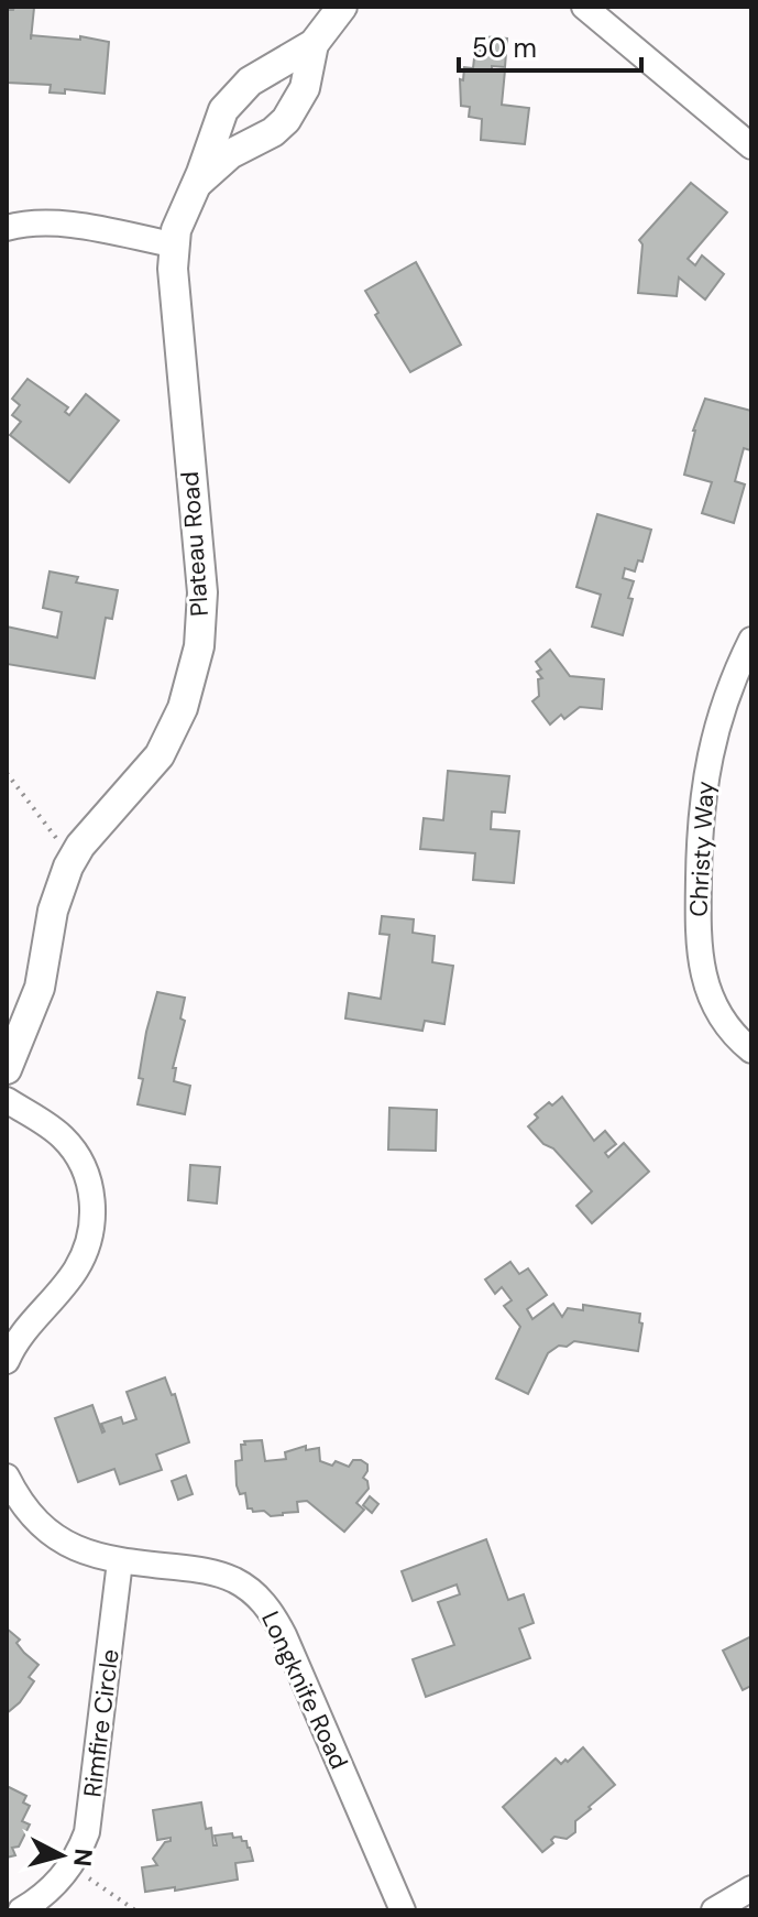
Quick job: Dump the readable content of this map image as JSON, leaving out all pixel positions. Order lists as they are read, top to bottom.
{
  "streets": {
    "street": [
      "Plateau Road",
      "Christy Way",
      "Longknife Road",
      "Rimfire Circle"
    ]
  },
  "crossings": [
    ["Longknife Road", "Rimfire Circle"]
  ],
  "scale_bar": "50 m",
  "north": "right"
}
